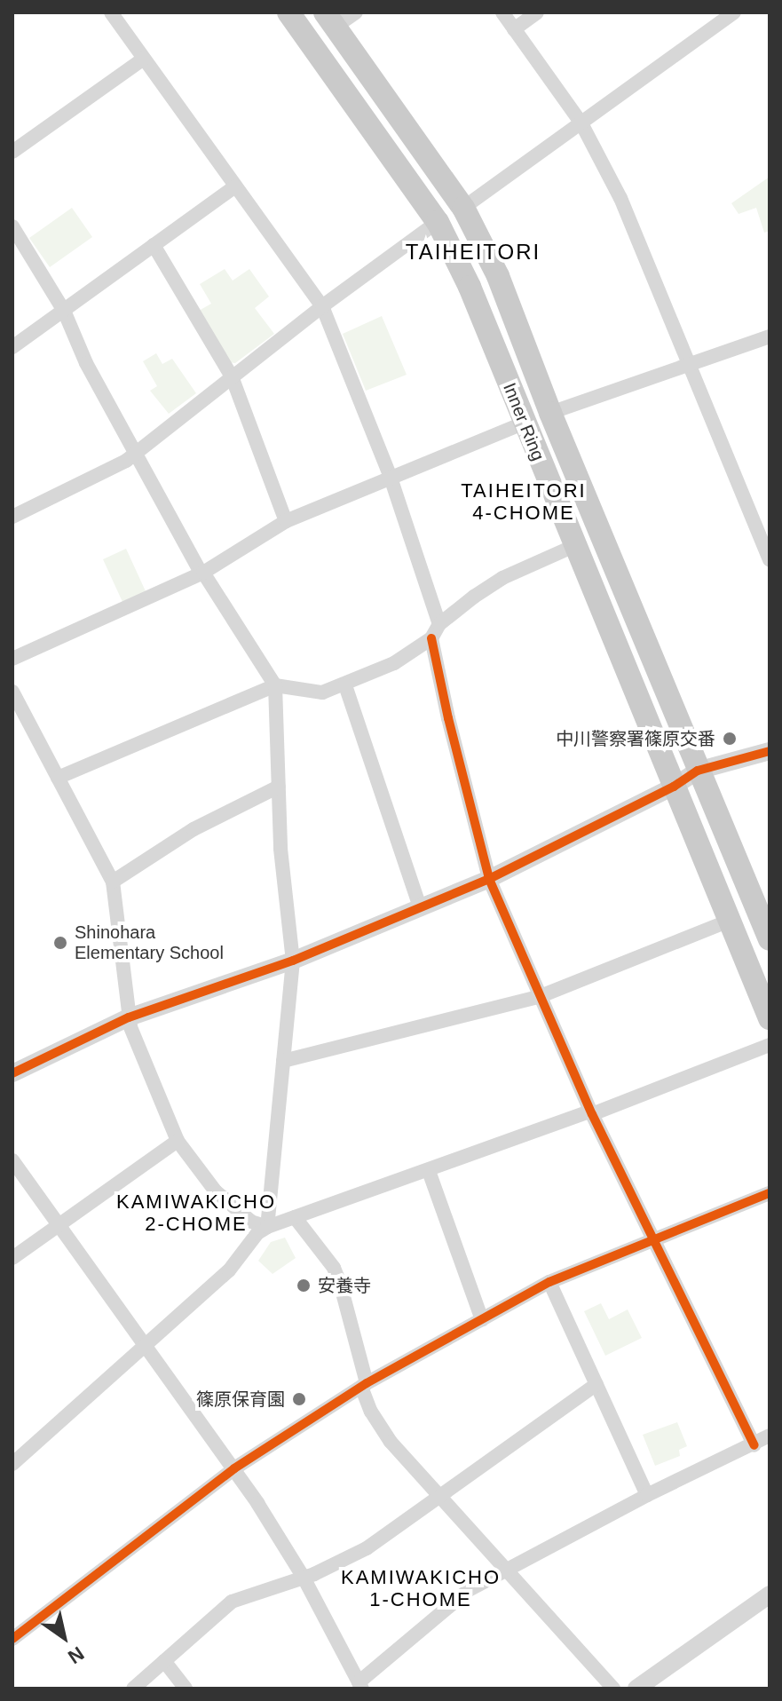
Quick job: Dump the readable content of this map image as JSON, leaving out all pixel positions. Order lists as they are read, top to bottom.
{
  "streets": {
    "main road": ["Inner Ring"]
  },
  "districts": [
    "TAIHEITORI",
    "TAIHEITORI 4-CHOME",
    "KAMIWAKICHO 2-CHOME",
    "KAMIWAKICHO 1-CHOME"
  ],
  "places": [
    "中川警察署篠原交番",
    "Shinohara Elementary School",
    "安養寺",
    "篠原保育園"
  ],
  "north": "bottom right"
}
